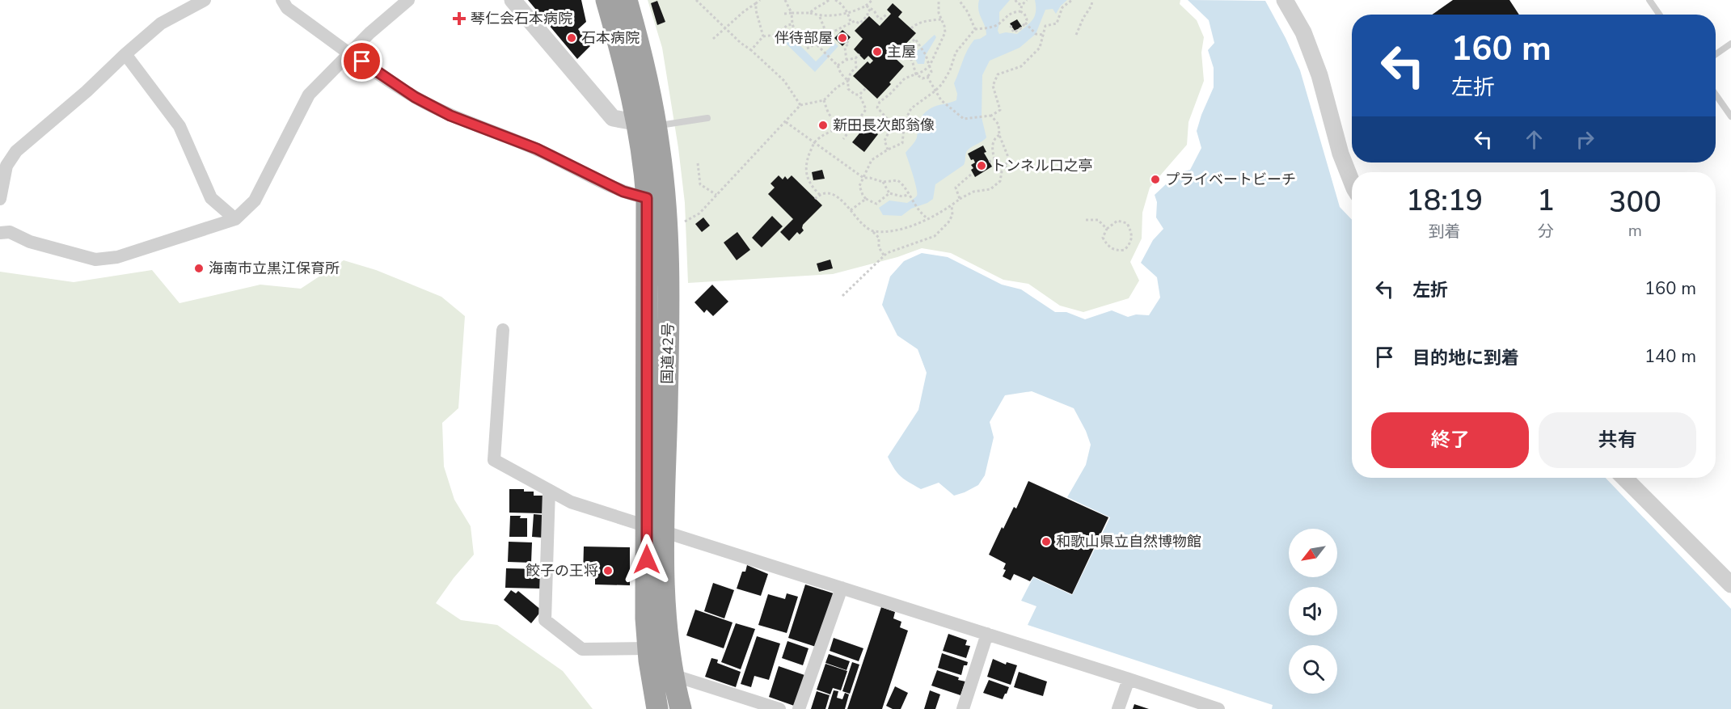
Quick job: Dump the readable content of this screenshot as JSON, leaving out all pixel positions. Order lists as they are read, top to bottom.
{
  "streets": {
    "highway": ["国道42号"]
  },
  "places": {
    "health": ["琴仁会石本病院"],
    "other": [
      "石本病院",
      "伴待部屋",
      "主屋",
      "新田長次郎翁像",
      "トンネル口之亭",
      "プライベートビーチ",
      "海南市立黒江保育所",
      "和歌山県立自然博物館",
      "餃子の王将"
    ]
  },
  "north": "bottom left",
  "page": {
    "turn": ["160 m", "左折"],
    "eta": [
      "18:19",
      "到着",
      "1",
      "分",
      "300",
      "m"
    ],
    "list": [
      {
        "name": "左折",
        "value": "160 m"
      },
      {
        "name": "目的地に到着",
        "value": "140 m"
      }
    ],
    "buttons": ["終了", "共有"]
  }
}
